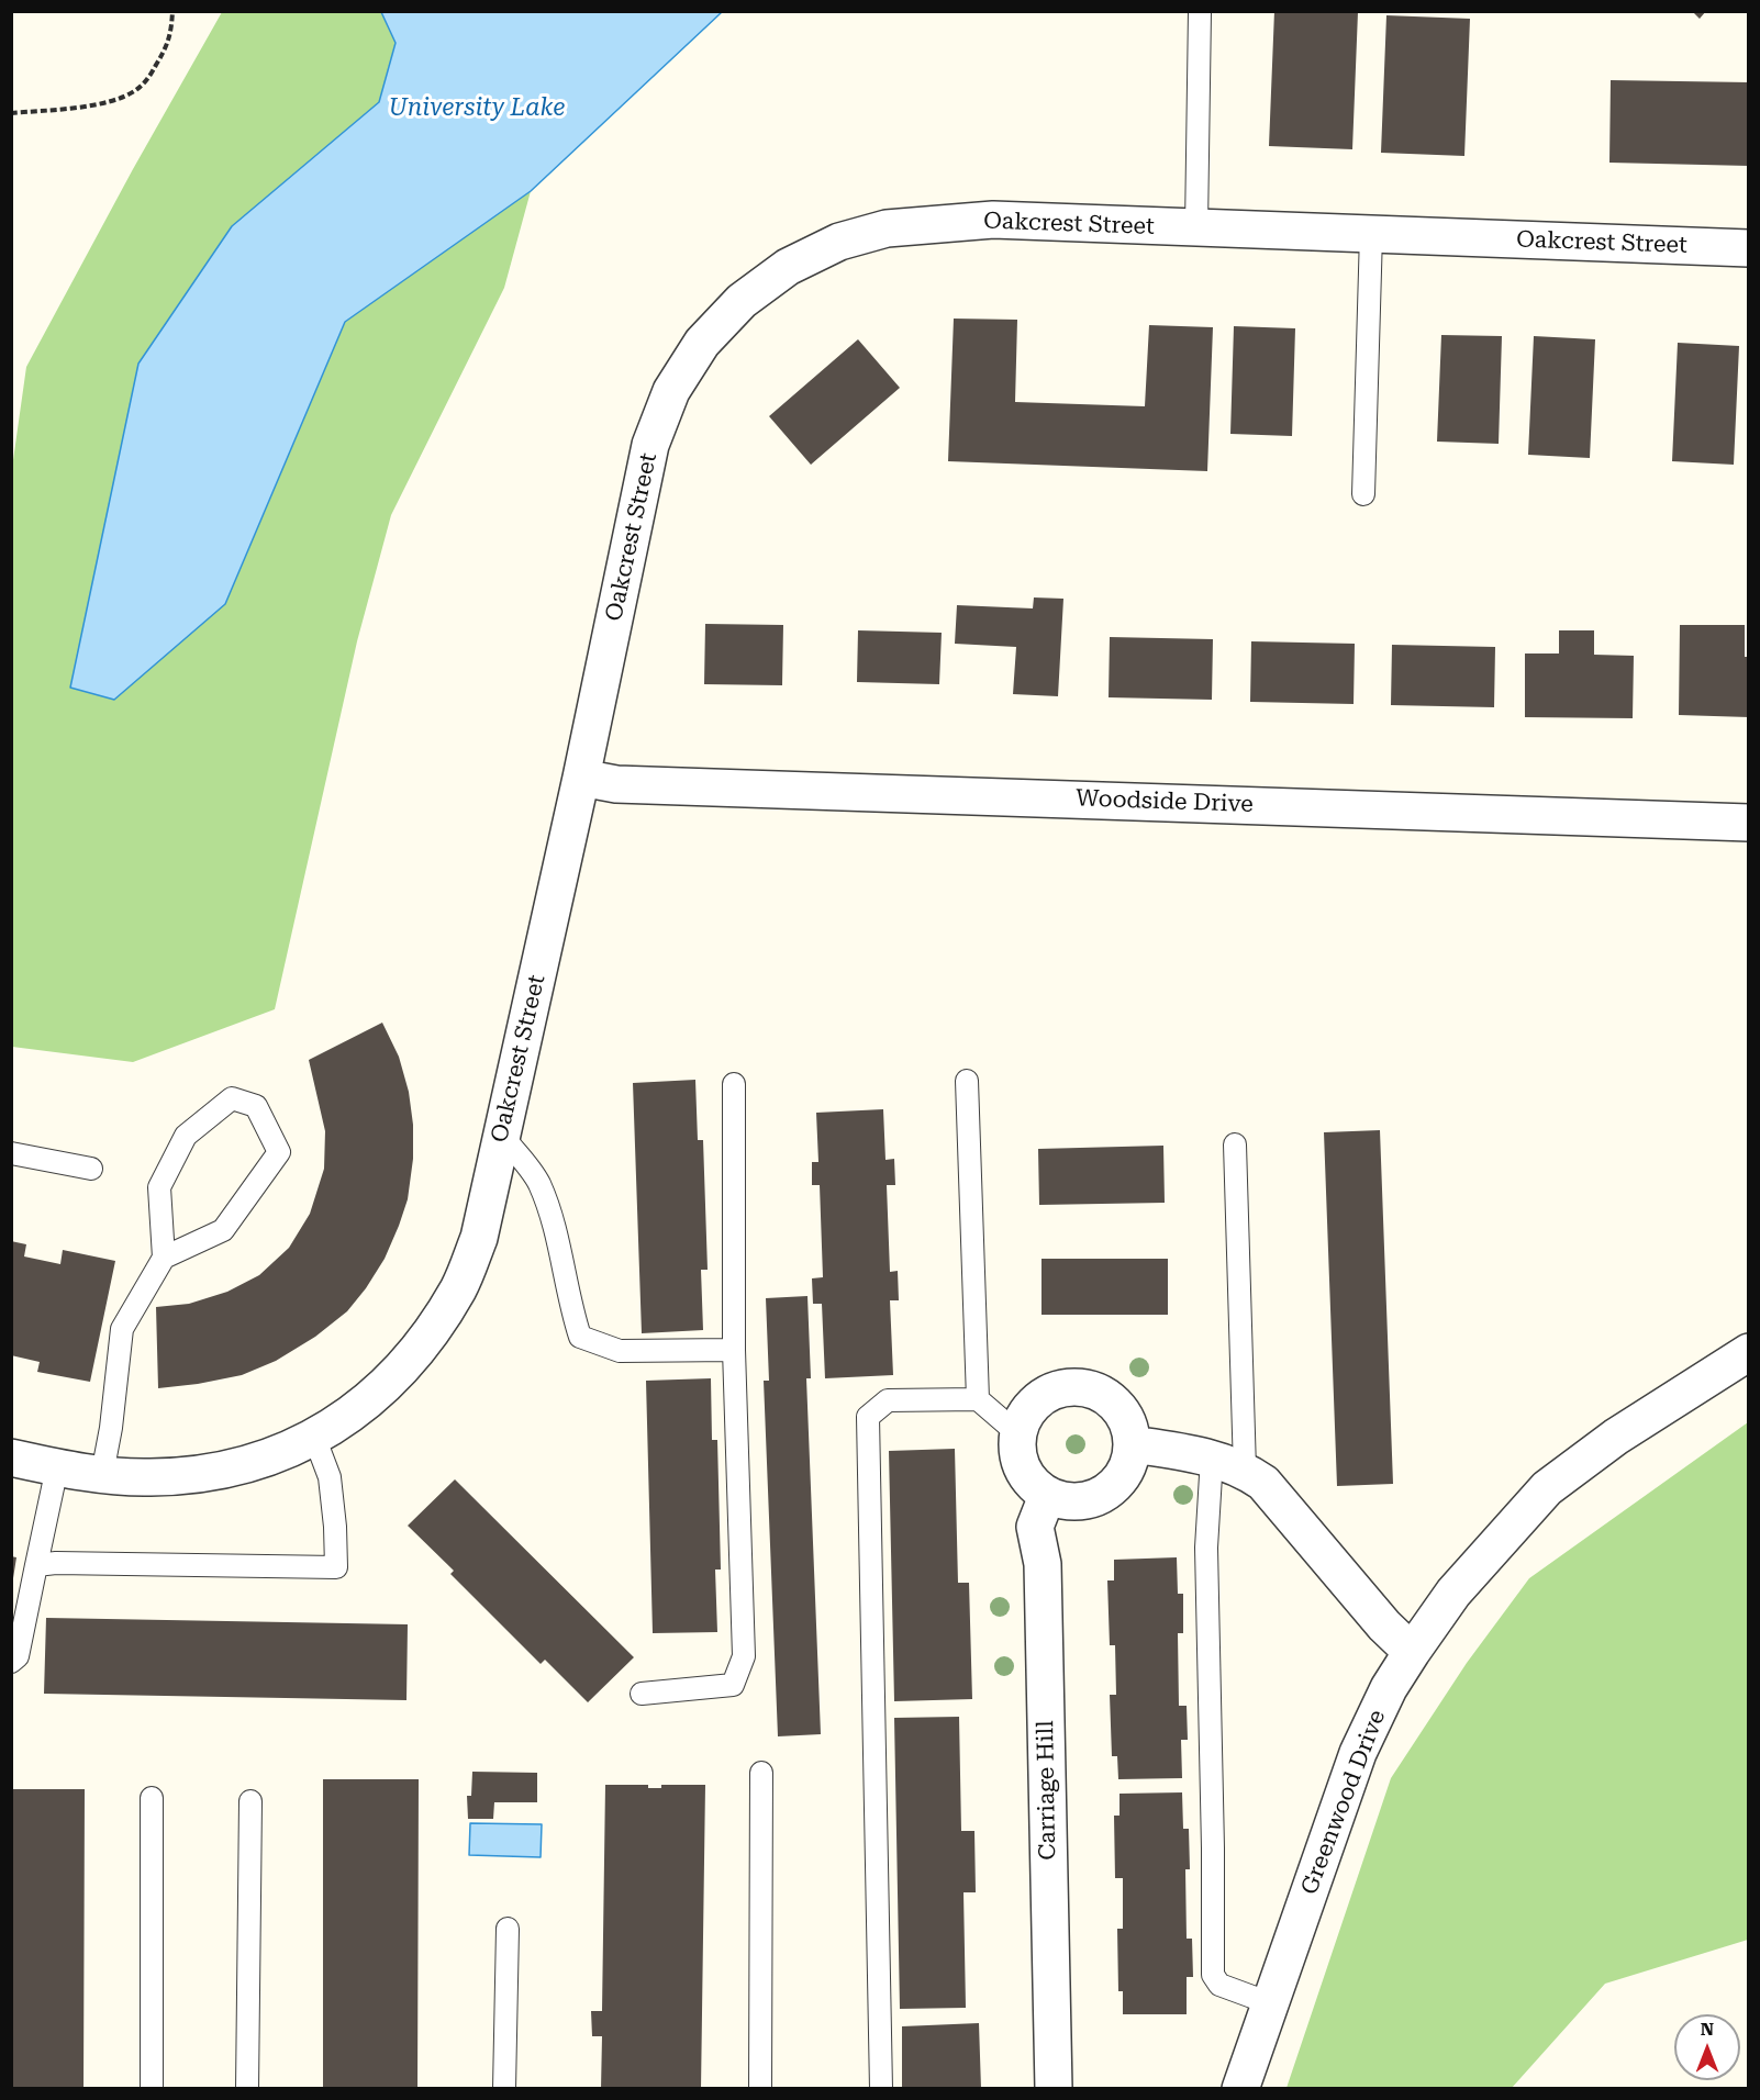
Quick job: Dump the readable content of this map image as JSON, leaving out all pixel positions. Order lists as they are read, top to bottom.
{
  "streets": {
    "street": [
      "Oakcrest Street",
      "Woodside Drive",
      "Carriage Hill",
      "Greenwood Drive"
    ]
  },
  "crossings": [
    ["Oakcrest Street", "Woodside Drive"]
  ],
  "water": ["University Lake"],
  "north": "top"
}
